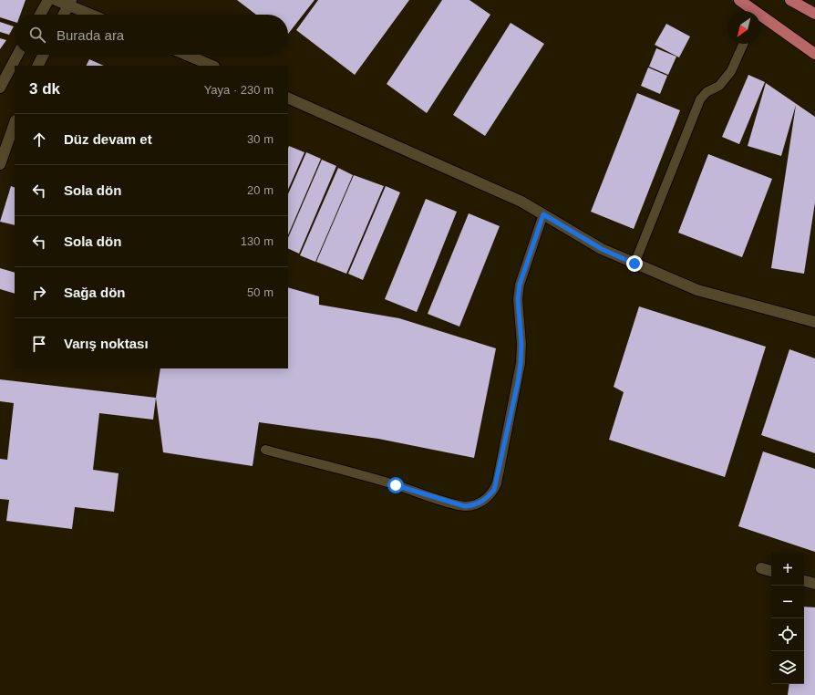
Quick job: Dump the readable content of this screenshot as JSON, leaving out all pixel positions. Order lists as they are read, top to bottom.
{
  "north": "bottom left",
  "page": {
    "search": "Burada ara",
    "heading": ["3 dk", "Yaya · 230 m"],
    "list": [
      ["Düz devam et", "30 m"],
      ["Sola dön", "20 m"],
      ["Sola dön", "130 m"],
      ["Sağa dön", "50 m"],
      "Varış noktası"
    ],
    "map_buttons": ["+", "−"]
  }
}
